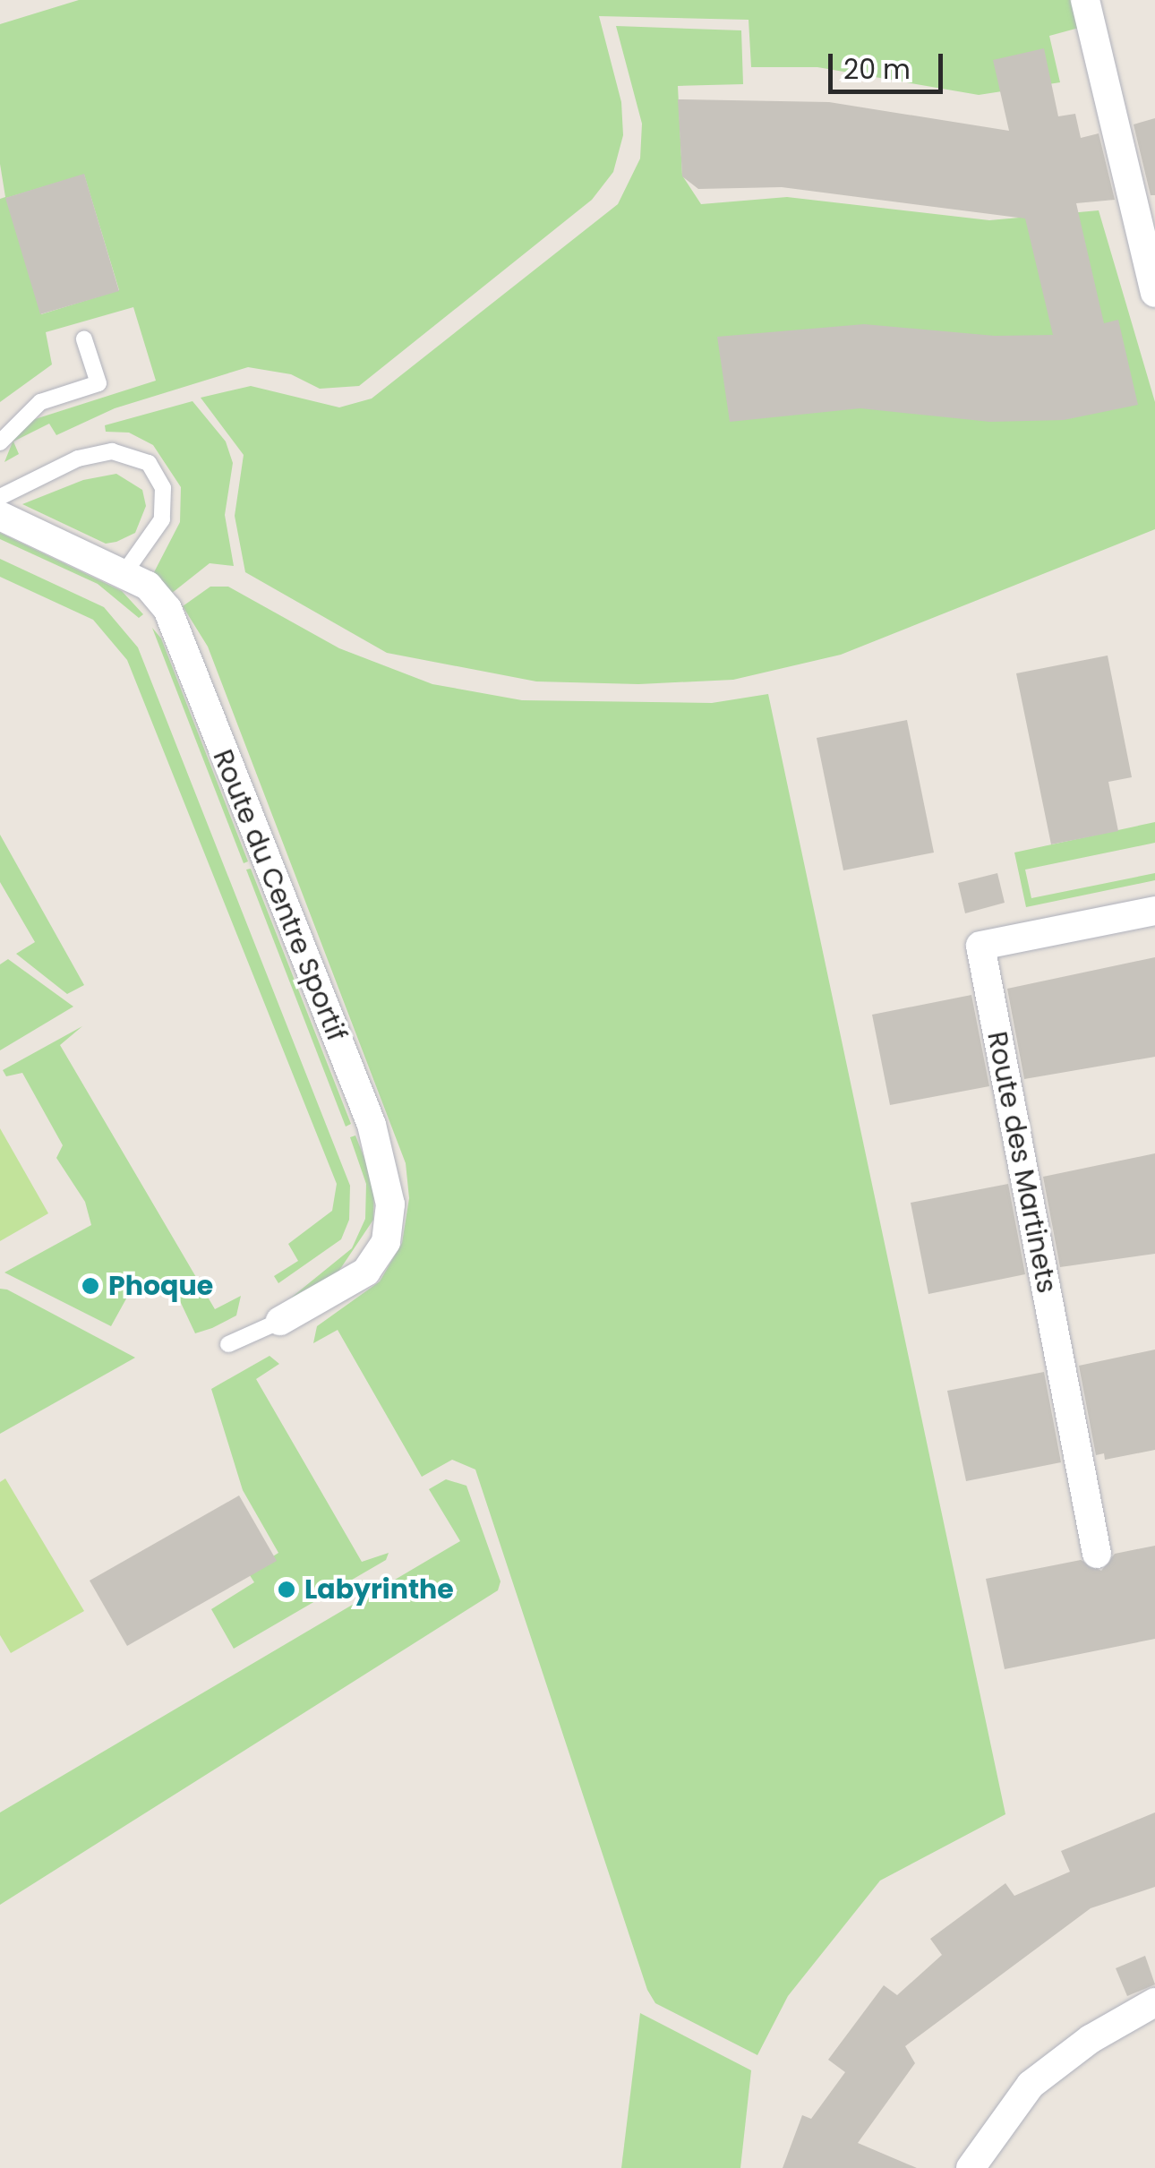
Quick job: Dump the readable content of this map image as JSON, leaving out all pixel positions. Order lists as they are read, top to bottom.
{
  "streets": {
    "street": ["Route du Centre Sportif", "Route des Martinets"]
  },
  "places": ["Phoque", "Labyrinthe"],
  "scale_bar": "20 m"
}
